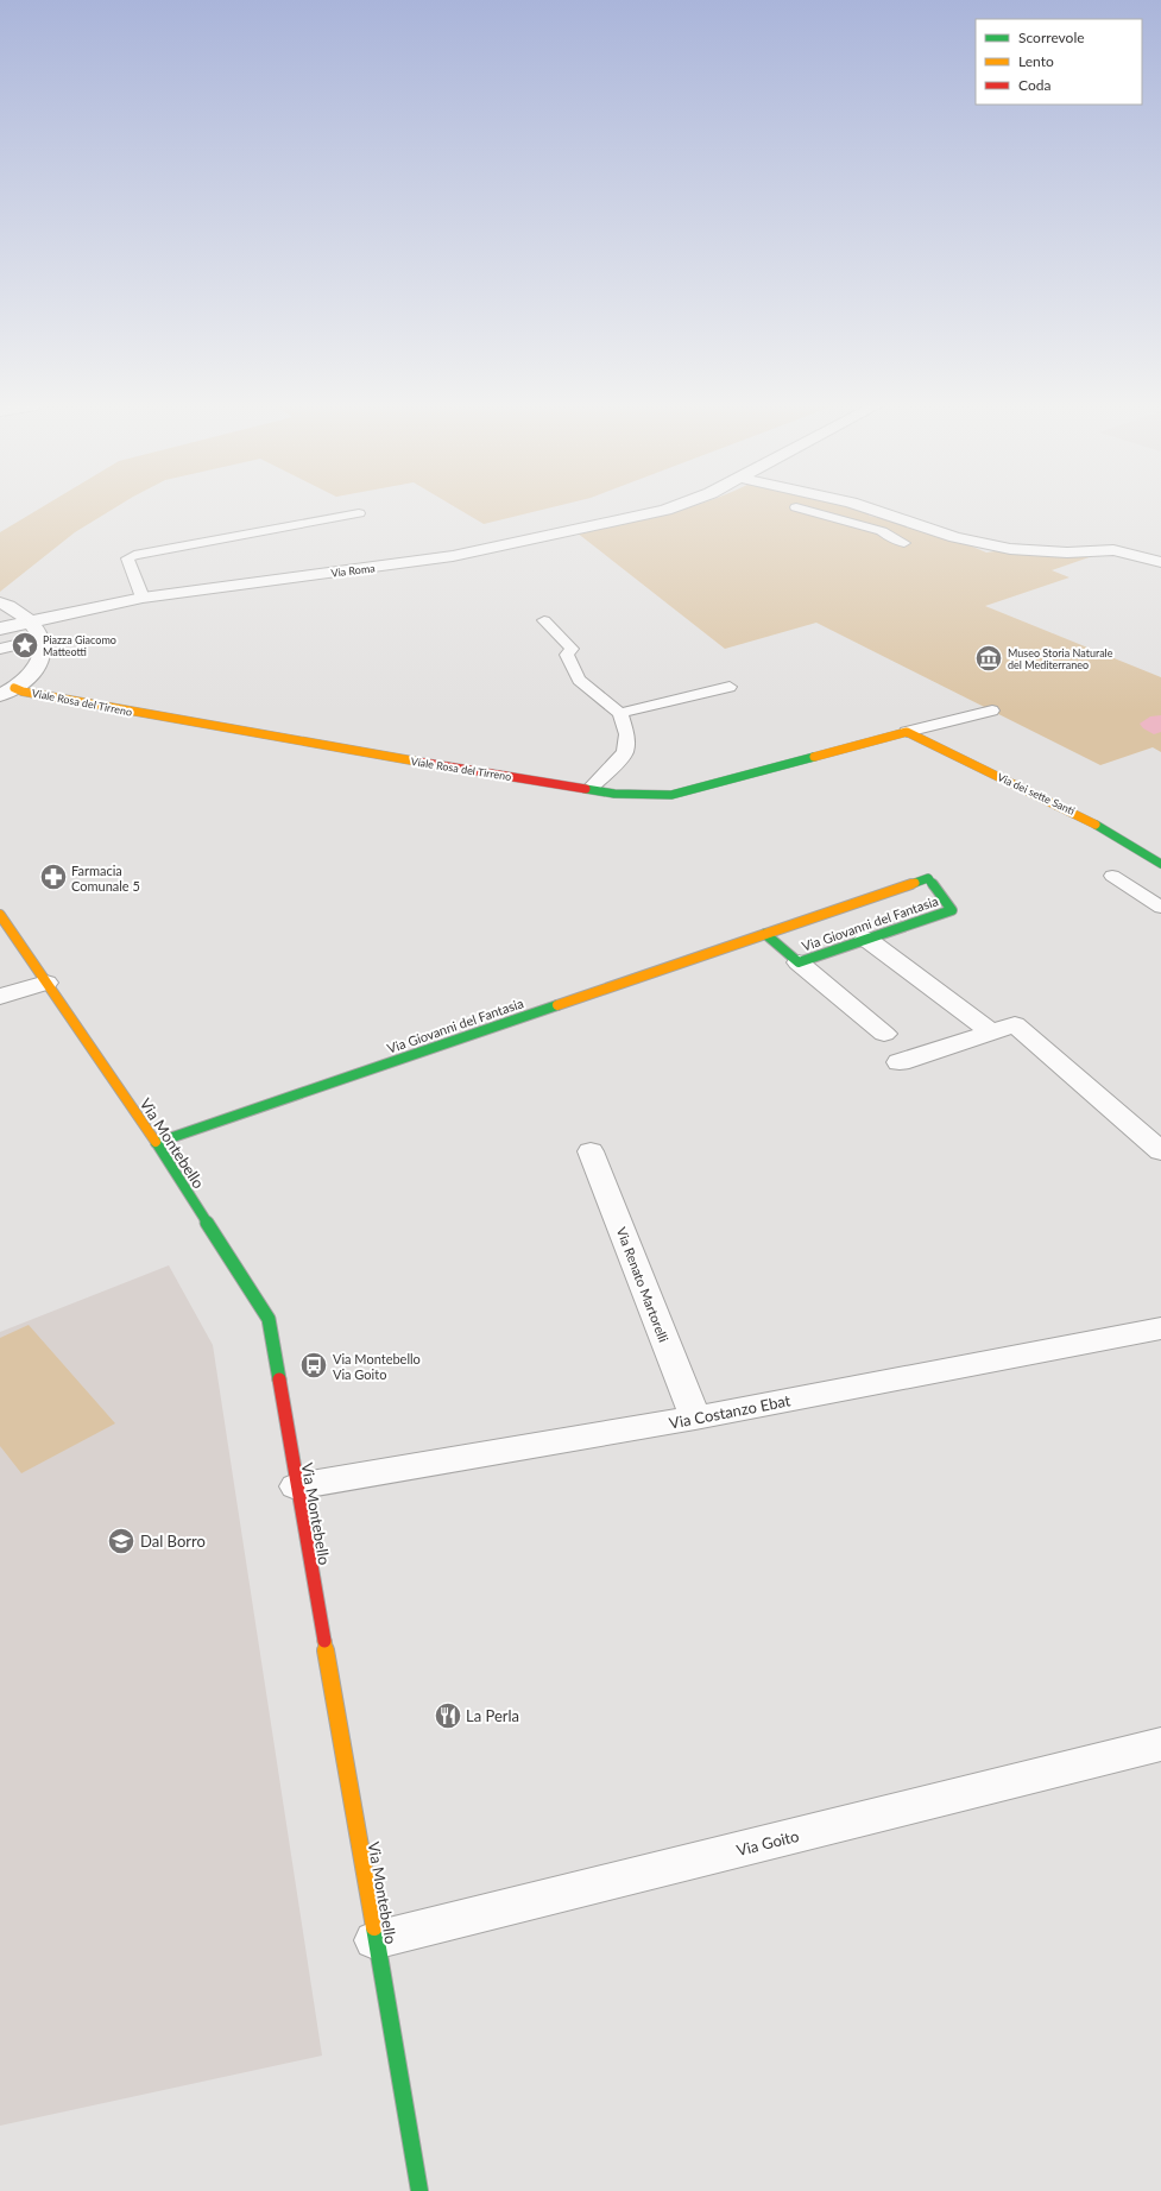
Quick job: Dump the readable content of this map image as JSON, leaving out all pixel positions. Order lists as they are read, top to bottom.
{
  "streets": {
    "street": [
      "Via Roma",
      "Viale Rosa del Tirreno",
      "Via dei sette Santi",
      "Via Giovanni del Fantasia",
      "Via Montebello",
      "Via Renato Martorelli",
      "Via Costanzo Ebat",
      "Via Goito"
    ]
  },
  "crossings": [
    ["Viale Rosa del Tirreno", "Via dei sette Santi"],
    ["Via Giovanni del Fantasia", "Via Montebello"],
    ["Via Montebello", "Via Costanzo Ebat"],
    ["Via Montebello", "Via Goito"],
    ["Via Renato Martorelli", "Via Costanzo Ebat"]
  ],
  "places": {
    "place": ["Piazza Giacomo Matteotti"],
    "museum": ["Museo Storia Naturale del Mediterraneo"],
    "pharmacy": ["Farmacia Comunale 5"],
    "bus stop": ["Via Montebello Via Goito"],
    "school or university": ["Dal Borro"],
    "restaurant": ["La Perla"]
  },
  "legend": ["Scorrevole", "Lento", "Coda"]
}
